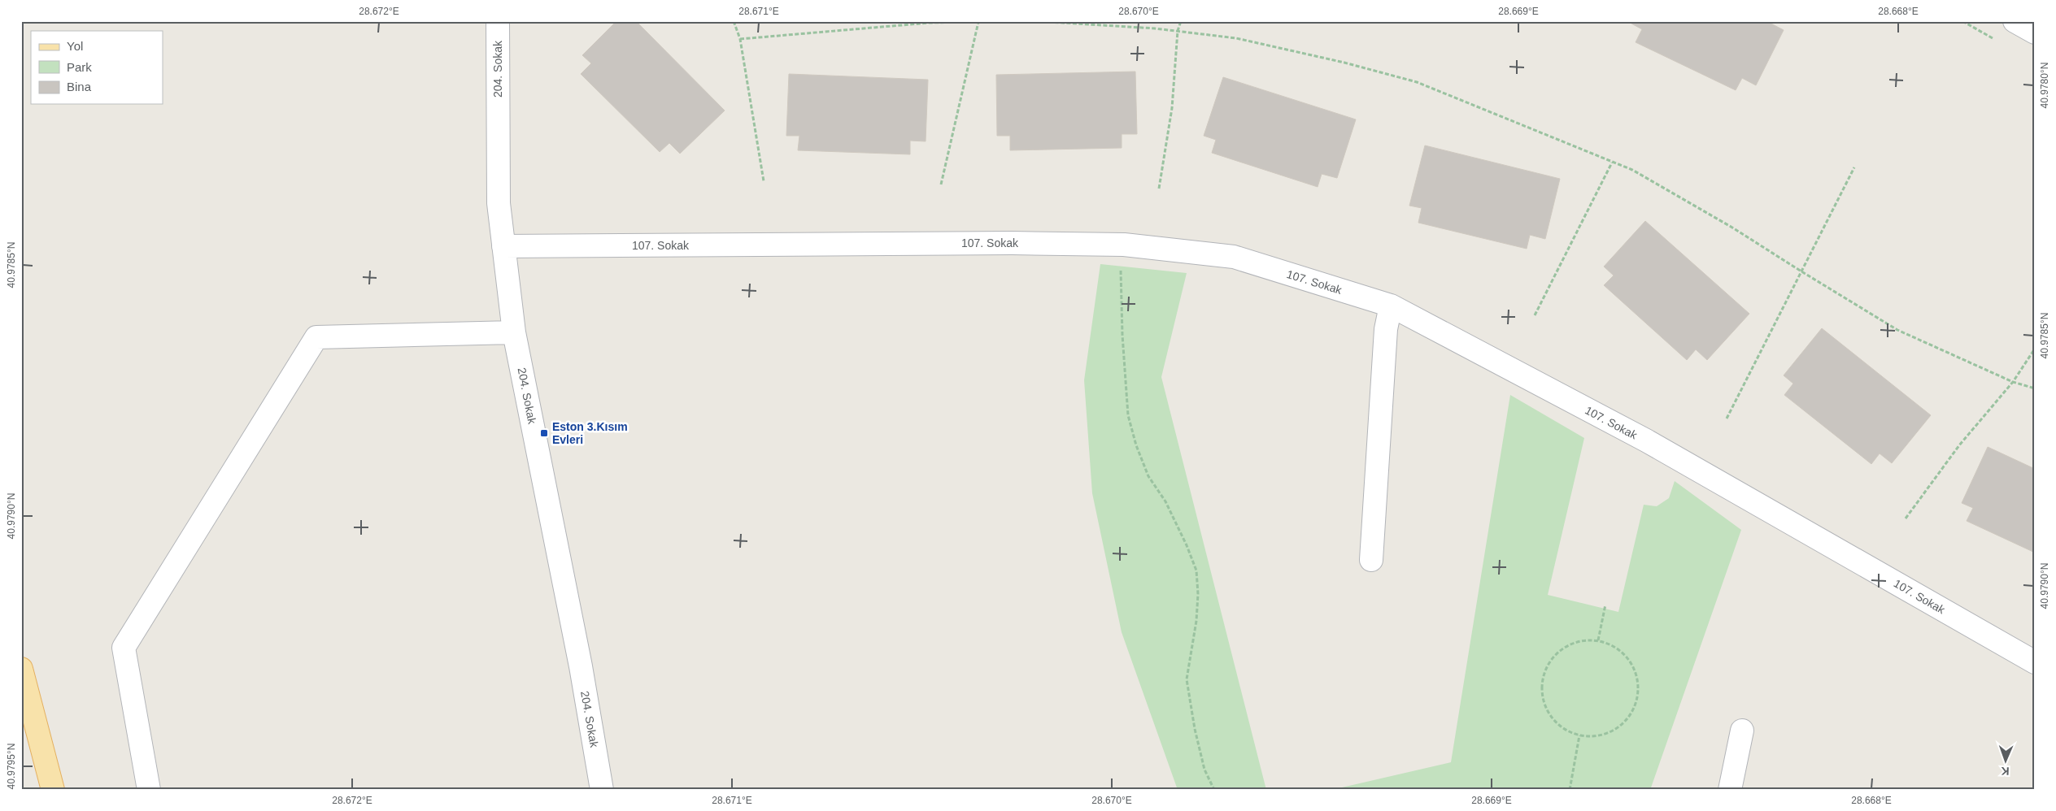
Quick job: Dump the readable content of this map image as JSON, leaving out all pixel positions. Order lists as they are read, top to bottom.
{
  "streets": {
    "street": ["204. Sokak", "107. Sokak"]
  },
  "crossings": [
    ["204. Sokak", "107. Sokak"]
  ],
  "places": {
    "transit": ["Eston 3.Kısım Evleri"]
  },
  "legend": ["Yol", "Park", "Bina"],
  "north": "bottom",
  "coordinates": [
    "28.672°E",
    "28.671°E",
    "28.670°E",
    "28.669°E",
    "28.668°E",
    "40.9780°N",
    "40.9785°N",
    "40.9790°N",
    "40.9795°N"
  ]
}
